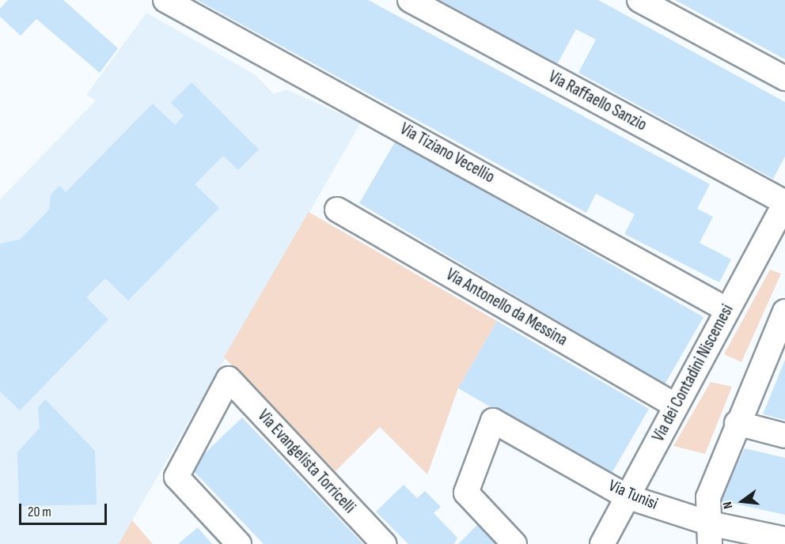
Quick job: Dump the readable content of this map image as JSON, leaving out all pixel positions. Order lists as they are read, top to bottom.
{
  "streets": {
    "street": [
      "Via Raffaello Sanzio",
      "Via Tiziano Vecellio",
      "Via Antonello da Messina",
      "Via dei Contadini Niscemesi",
      "Via Evangelista Torricelli",
      "Via Tunisi"
    ]
  },
  "crossings": [
    ["Via Raffaello Sanzio", "Via dei Contadini Niscemesi"],
    ["Via Tiziano Vecellio", "Via dei Contadini Niscemesi"],
    ["Via Antonello da Messina", "Via dei Contadini Niscemesi"],
    ["Via dei Contadini Niscemesi", "Via Tunisi"]
  ],
  "scale_bar": "20 m",
  "north": "left"
}
